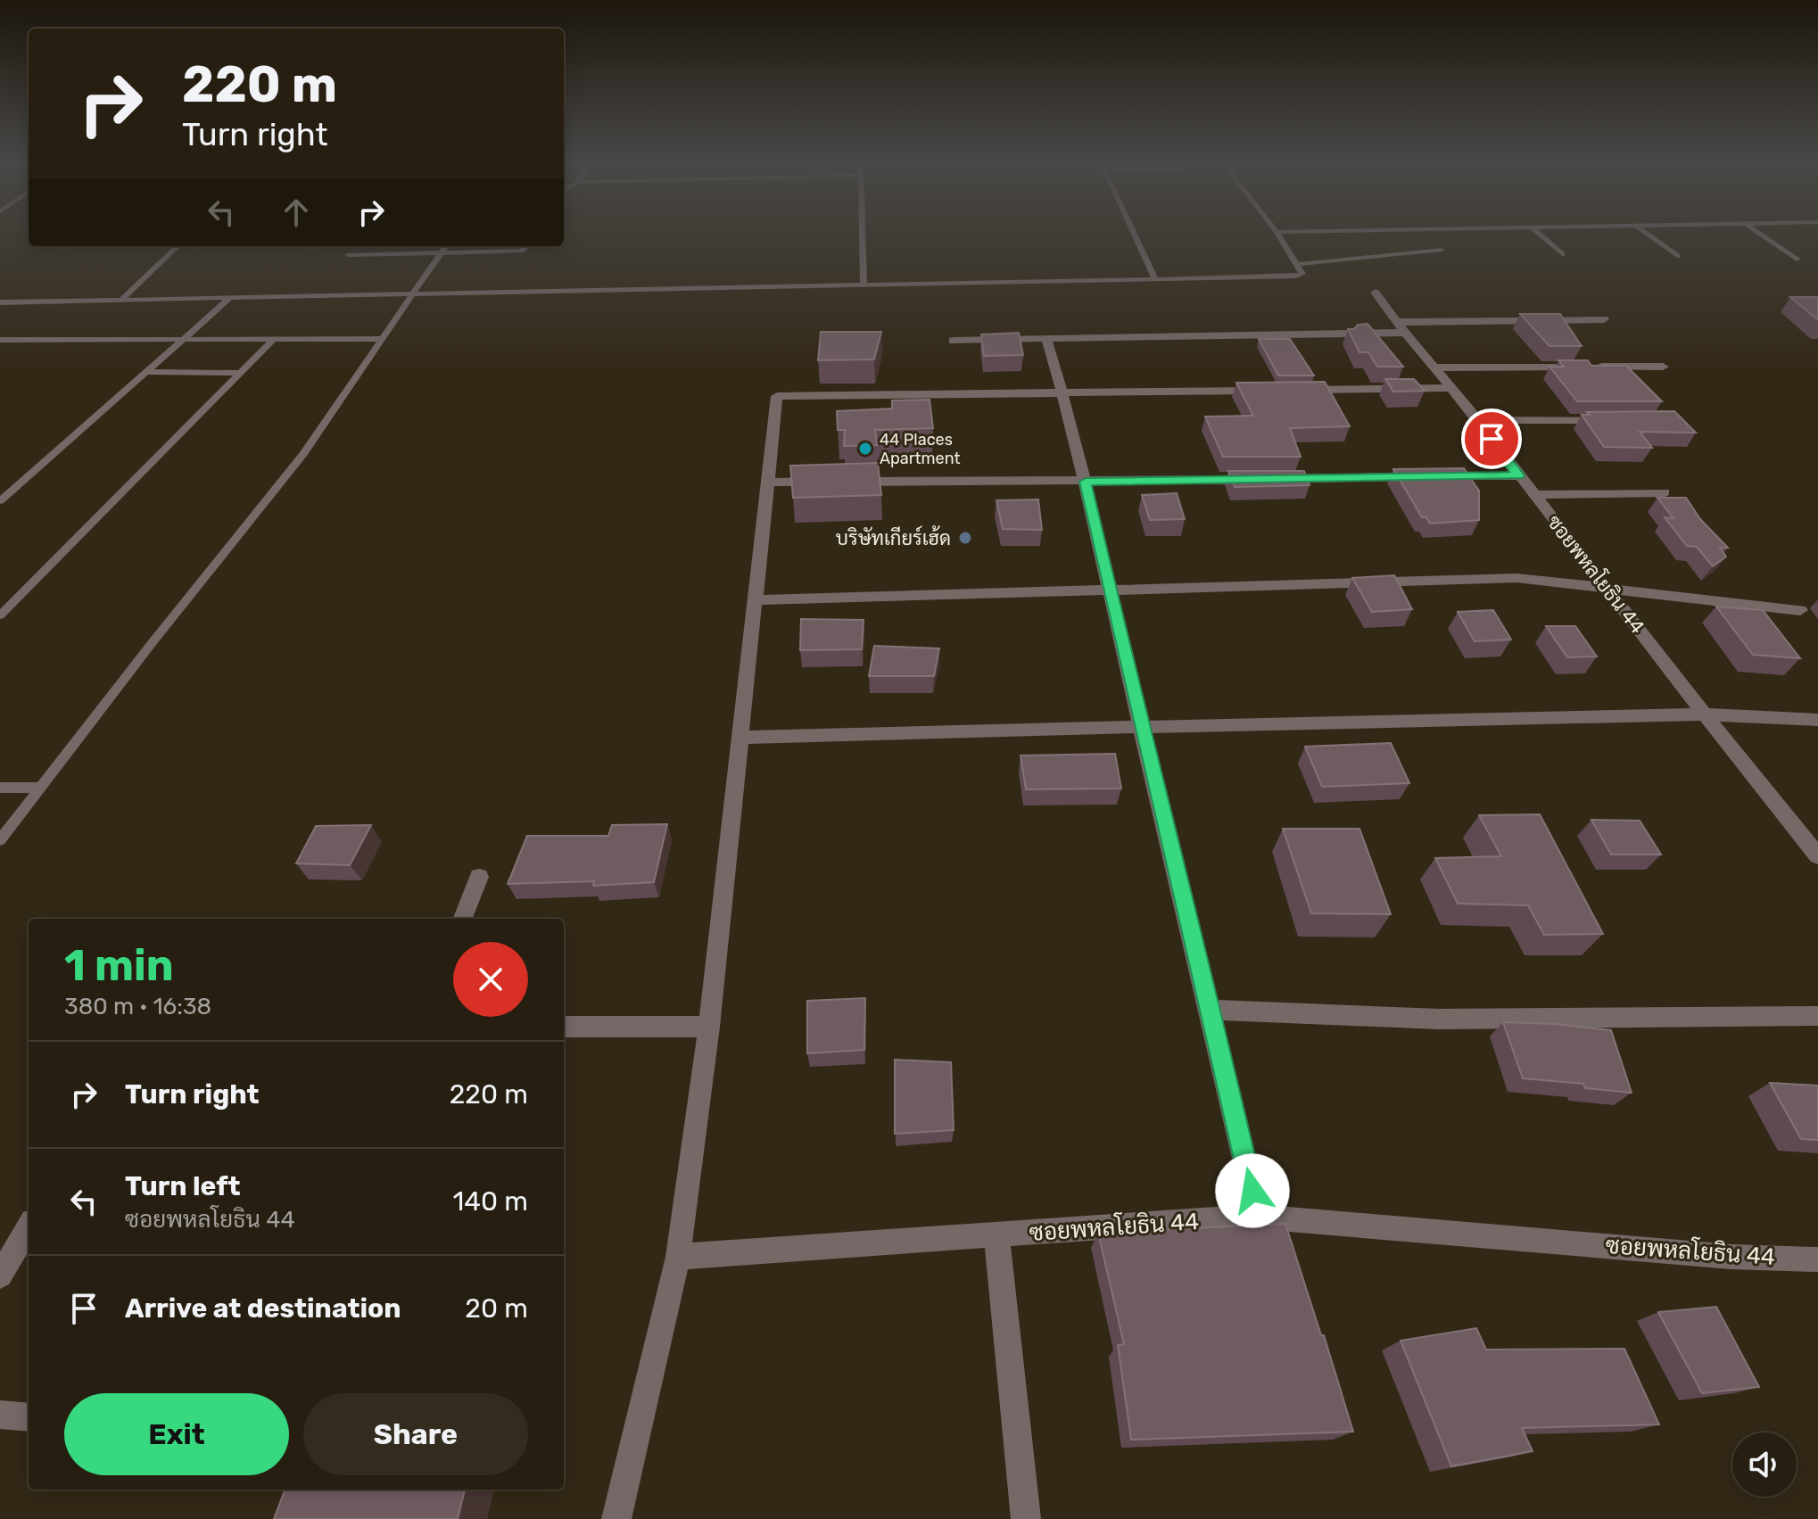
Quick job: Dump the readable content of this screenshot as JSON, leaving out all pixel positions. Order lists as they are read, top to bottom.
{
  "streets": {
    "street": ["ซอยพหลโยธิน 44"]
  },
  "places": ["44 Places Apartment", "บริษัทเกียร์เฮ้ด"],
  "page": {
    "turn": ["220 m", "Turn right"],
    "heading": ["1 min", "380 m · 16:38"],
    "list": [
      {
        "name": "Turn right",
        "value": "220 m"
      },
      {
        "name": "Turn left",
        "note": "ซอยพหลโยธิน 44",
        "value": "140 m"
      },
      {
        "name": "Arrive at destination",
        "value": "20 m"
      }
    ],
    "buttons": ["Exit", "Share"]
  }
}
